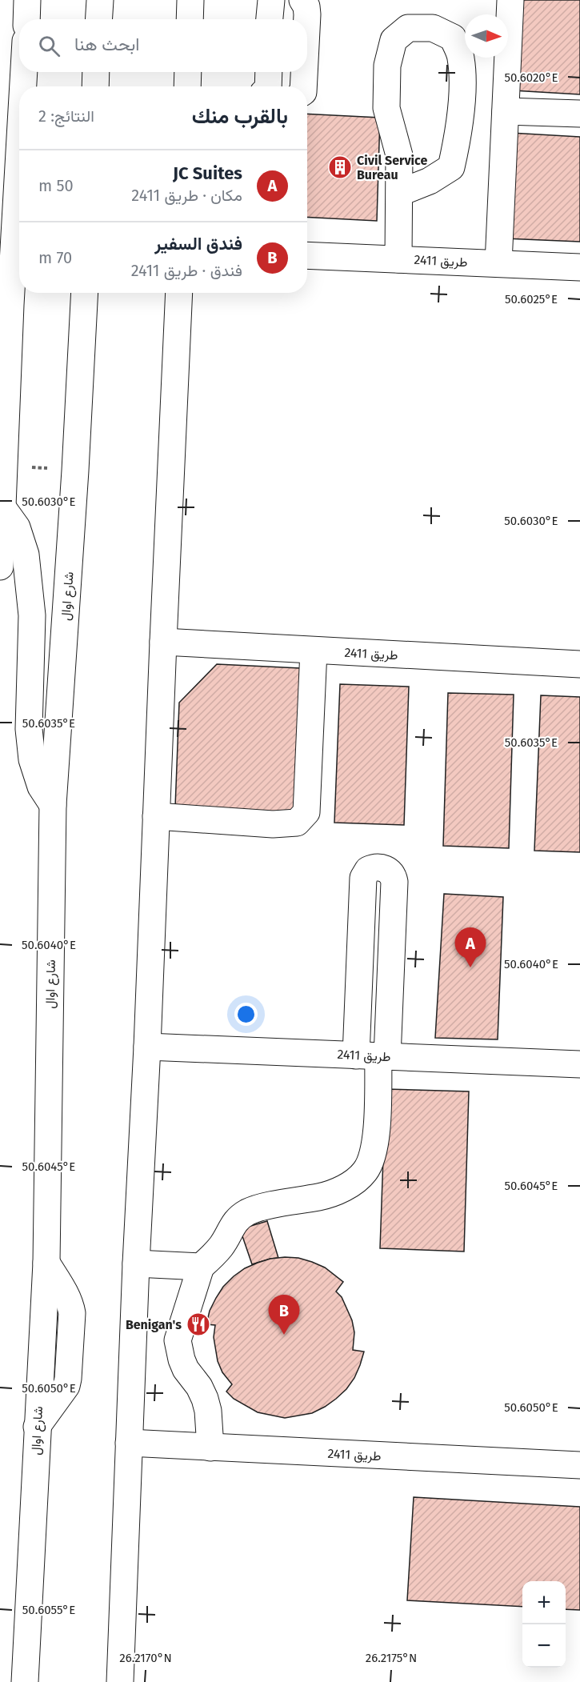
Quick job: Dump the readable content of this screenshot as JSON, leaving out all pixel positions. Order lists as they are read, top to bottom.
{
  "streets": {
    "street": ["طريق 2411", "شارع اوال"]
  },
  "places": {
    "building": ["Civil Service Bureau"],
    "restaurant": ["Benigan's"]
  },
  "north": "right",
  "page": {
    "search": "ابحث هنا",
    "heading": ["بالقرب منك", "النتائج: 2"],
    "list": [
      {
        "mark": "A",
        "name": "JC Suites",
        "note": "مكان · طريق 2411",
        "value": "50 m"
      },
      {
        "mark": "B",
        "name": "فندق السفير",
        "note": "فندق · طريق 2411",
        "value": "70 m"
      }
    ],
    "pins": ["A", "B"],
    "map_buttons": ["+", "−"]
  },
  "coordinates": [
    "50.6020°E",
    "50.6025°E",
    "50.6030°E",
    "50.6035°E",
    "50.6040°E",
    "50.6045°E",
    "50.6050°E",
    "50.6055°E",
    "26.2170°N",
    "26.2175°N"
  ]
}
